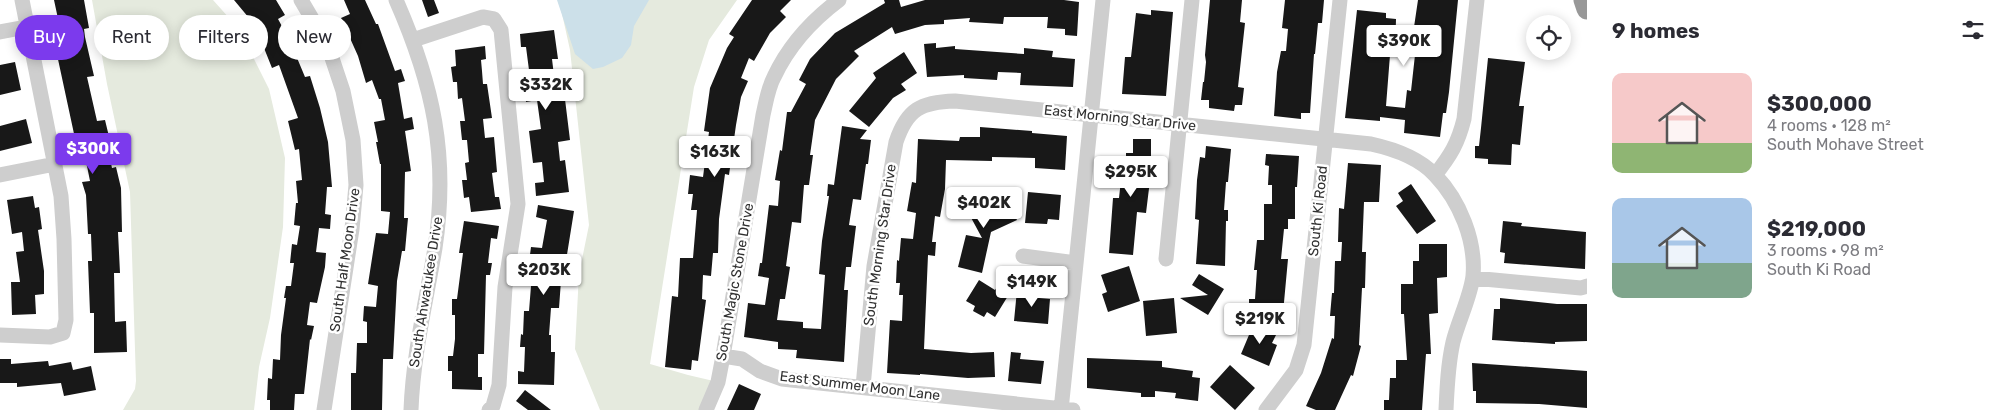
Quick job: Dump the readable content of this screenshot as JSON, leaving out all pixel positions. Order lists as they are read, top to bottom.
{
  "streets": {
    "street": [
      "East Morning Star Drive",
      "South Ki Road",
      "South Morning Star Drive",
      "South Half Moon Drive",
      "South Magic Stone Drive",
      "South Ahwatukee Drive",
      "East Summer Moon Lane"
    ]
  },
  "crossings": [
    ["East Morning Star Drive", "South Ki Road"],
    ["East Morning Star Drive", "South Morning Star Drive"],
    ["South Morning Star Drive", "East Summer Moon Lane"],
    ["South Magic Stone Drive", "East Summer Moon Lane"]
  ],
  "page": {
    "heading": "9 homes",
    "chip": [
      "Buy",
      "Rent",
      "Filters",
      "New"
    ],
    "price": [
      "$390K",
      "$332K",
      "$300K",
      "$163K",
      "$295K",
      "$402K",
      "$203K",
      "$149K",
      "$219K"
    ],
    "list": [
      {
        "name": "$300,000",
        "note": "4 rooms · 128 m² · South Mohave Street"
      },
      {
        "name": "$219,000",
        "note": "3 rooms · 98 m² · South Ki Road"
      }
    ]
  }
}
